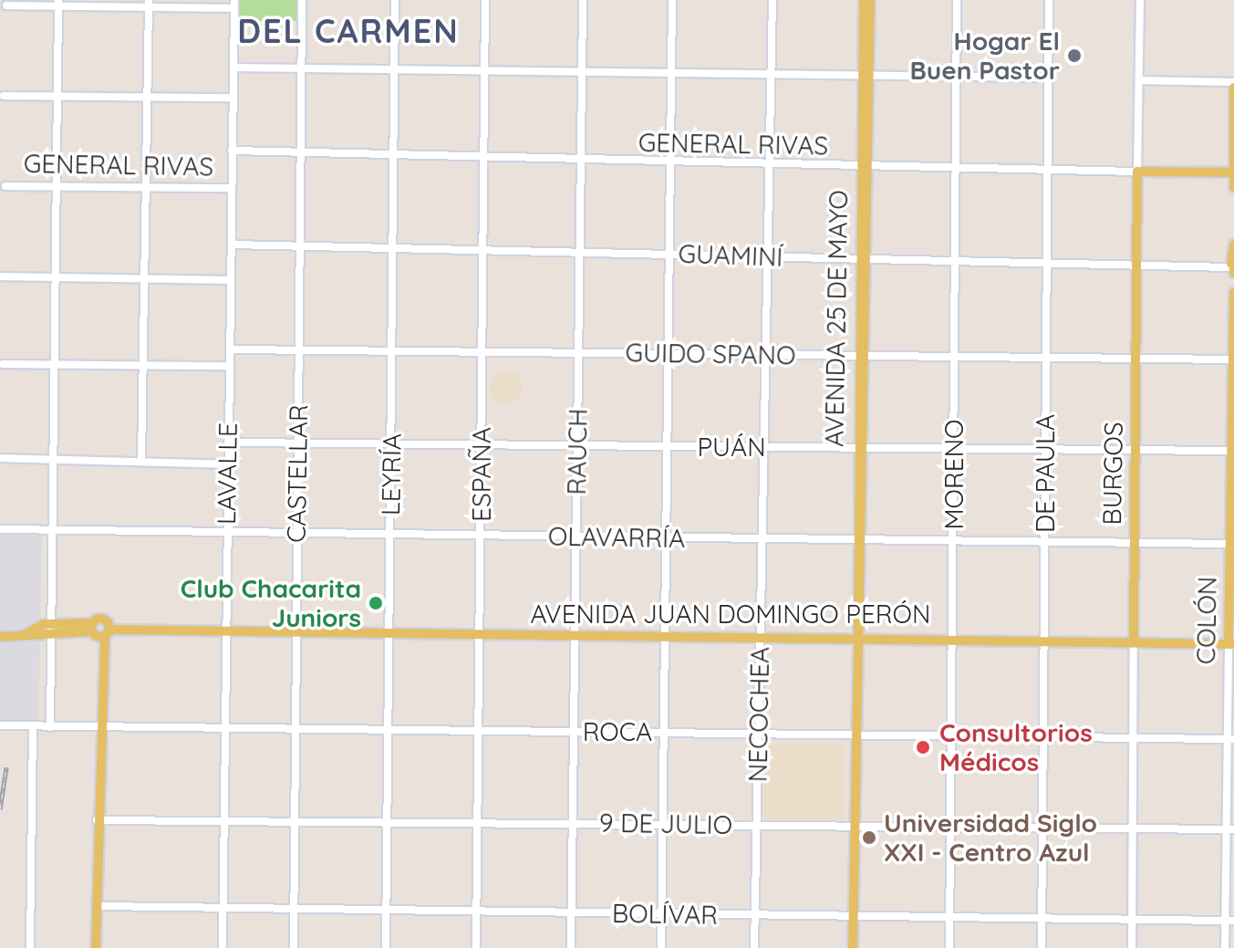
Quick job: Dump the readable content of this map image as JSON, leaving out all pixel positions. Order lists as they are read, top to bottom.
{
  "streets": {
    "main road": [
      "GENERAL RIVAS",
      "AVENIDA 25 DE MAYO",
      "BURGOS",
      "AVENIDA JUAN DOMINGO PERÓN",
      "COLÓN"
    ],
    "street": [
      "GUAMINÍ",
      "GUIDO SPANO",
      "PUÁN",
      "RAUCH",
      "LAVALLE",
      "CASTELLAR",
      "DE PAULA",
      "LEYRÍA",
      "ESPAÑA",
      "MORENO",
      "OLAVARRÍA",
      "NECOCHEA",
      "ROCA",
      "9 DE JULIO",
      "BOLÍVAR"
    ]
  },
  "crossings": [
    ["GENERAL RIVAS", "AVENIDA 25 DE MAYO"],
    ["GENERAL RIVAS", "RAUCH"],
    ["GENERAL RIVAS", "LAVALLE"],
    ["GENERAL RIVAS", "CASTELLAR"],
    ["GENERAL RIVAS", "DE PAULA"],
    ["GENERAL RIVAS", "BURGOS"],
    ["GENERAL RIVAS", "LEYRÍA"],
    ["GENERAL RIVAS", "ESPAÑA"],
    ["GENERAL RIVAS", "MORENO"],
    ["GENERAL RIVAS", "NECOCHEA"],
    ["GUAMINÍ", "AVENIDA 25 DE MAYO"],
    ["GUAMINÍ", "RAUCH"],
    ["GUAMINÍ", "LAVALLE"],
    ["GUAMINÍ", "CASTELLAR"],
    ["GUAMINÍ", "DE PAULA"],
    ["GUAMINÍ", "BURGOS"],
    ["GUAMINÍ", "LEYRÍA"],
    ["GUAMINÍ", "ESPAÑA"],
    ["GUAMINÍ", "MORENO"],
    ["GUAMINÍ", "NECOCHEA"],
    ["AVENIDA 25 DE MAYO", "GUIDO SPANO"],
    ["AVENIDA 25 DE MAYO", "PUÁN"],
    ["AVENIDA 25 DE MAYO", "OLAVARRÍA"],
    ["AVENIDA 25 DE MAYO", "AVENIDA JUAN DOMINGO PERÓN"],
    ["AVENIDA 25 DE MAYO", "ROCA"],
    ["AVENIDA 25 DE MAYO", "9 DE JULIO"],
    ["AVENIDA 25 DE MAYO", "BOLÍVAR"],
    ["GUIDO SPANO", "RAUCH"],
    ["GUIDO SPANO", "LAVALLE"],
    ["GUIDO SPANO", "CASTELLAR"],
    ["GUIDO SPANO", "DE PAULA"],
    ["GUIDO SPANO", "BURGOS"],
    ["GUIDO SPANO", "LEYRÍA"],
    ["GUIDO SPANO", "ESPAÑA"],
    ["GUIDO SPANO", "MORENO"],
    ["GUIDO SPANO", "COLÓN"],
    ["GUIDO SPANO", "NECOCHEA"],
    ["PUÁN", "RAUCH"],
    ["PUÁN", "LAVALLE"],
    ["PUÁN", "CASTELLAR"],
    ["PUÁN", "DE PAULA"],
    ["PUÁN", "BURGOS"],
    ["PUÁN", "LEYRÍA"],
    ["PUÁN", "ESPAÑA"],
    ["PUÁN", "MORENO"],
    ["PUÁN", "COLÓN"],
    ["PUÁN", "NECOCHEA"],
    ["RAUCH", "OLAVARRÍA"],
    ["RAUCH", "AVENIDA JUAN DOMINGO PERÓN"],
    ["RAUCH", "ROCA"],
    ["RAUCH", "9 DE JULIO"],
    ["RAUCH", "BOLÍVAR"],
    ["LAVALLE", "OLAVARRÍA"],
    ["LAVALLE", "AVENIDA JUAN DOMINGO PERÓN"],
    ["LAVALLE", "ROCA"],
    ["LAVALLE", "9 DE JULIO"],
    ["LAVALLE", "BOLÍVAR"],
    ["CASTELLAR", "OLAVARRÍA"],
    ["CASTELLAR", "AVENIDA JUAN DOMINGO PERÓN"],
    ["CASTELLAR", "ROCA"],
    ["CASTELLAR", "9 DE JULIO"],
    ["CASTELLAR", "BOLÍVAR"],
    ["DE PAULA", "OLAVARRÍA"],
    ["DE PAULA", "AVENIDA JUAN DOMINGO PERÓN"],
    ["DE PAULA", "ROCA"],
    ["DE PAULA", "9 DE JULIO"],
    ["DE PAULA", "BOLÍVAR"],
    ["BURGOS", "OLAVARRÍA"],
    ["BURGOS", "AVENIDA JUAN DOMINGO PERÓN"],
    ["BURGOS", "ROCA"],
    ["BURGOS", "9 DE JULIO"],
    ["BURGOS", "BOLÍVAR"],
    ["LEYRÍA", "OLAVARRÍA"],
    ["LEYRÍA", "AVENIDA JUAN DOMINGO PERÓN"],
    ["LEYRÍA", "ROCA"],
    ["LEYRÍA", "9 DE JULIO"],
    ["LEYRÍA", "BOLÍVAR"],
    ["ESPAÑA", "OLAVARRÍA"],
    ["ESPAÑA", "AVENIDA JUAN DOMINGO PERÓN"],
    ["ESPAÑA", "ROCA"],
    ["ESPAÑA", "9 DE JULIO"],
    ["ESPAÑA", "BOLÍVAR"],
    ["MORENO", "OLAVARRÍA"],
    ["MORENO", "AVENIDA JUAN DOMINGO PERÓN"],
    ["MORENO", "ROCA"],
    ["MORENO", "9 DE JULIO"],
    ["MORENO", "BOLÍVAR"],
    ["OLAVARRÍA", "COLÓN"],
    ["OLAVARRÍA", "NECOCHEA"],
    ["AVENIDA JUAN DOMINGO PERÓN", "COLÓN"],
    ["AVENIDA JUAN DOMINGO PERÓN", "NECOCHEA"],
    ["COLÓN", "ROCA"],
    ["COLÓN", "9 DE JULIO"],
    ["COLÓN", "BOLÍVAR"],
    ["NECOCHEA", "ROCA"],
    ["NECOCHEA", "9 DE JULIO"],
    ["NECOCHEA", "BOLÍVAR"]
  ],
  "districts": ["DEL CARMEN"],
  "places": [
    "Hogar El Buen Pastor",
    "Club Chacarita Juniors",
    "Consultorios Médicos",
    "Universidad Siglo XXI - Centro Azul"
  ]
}
